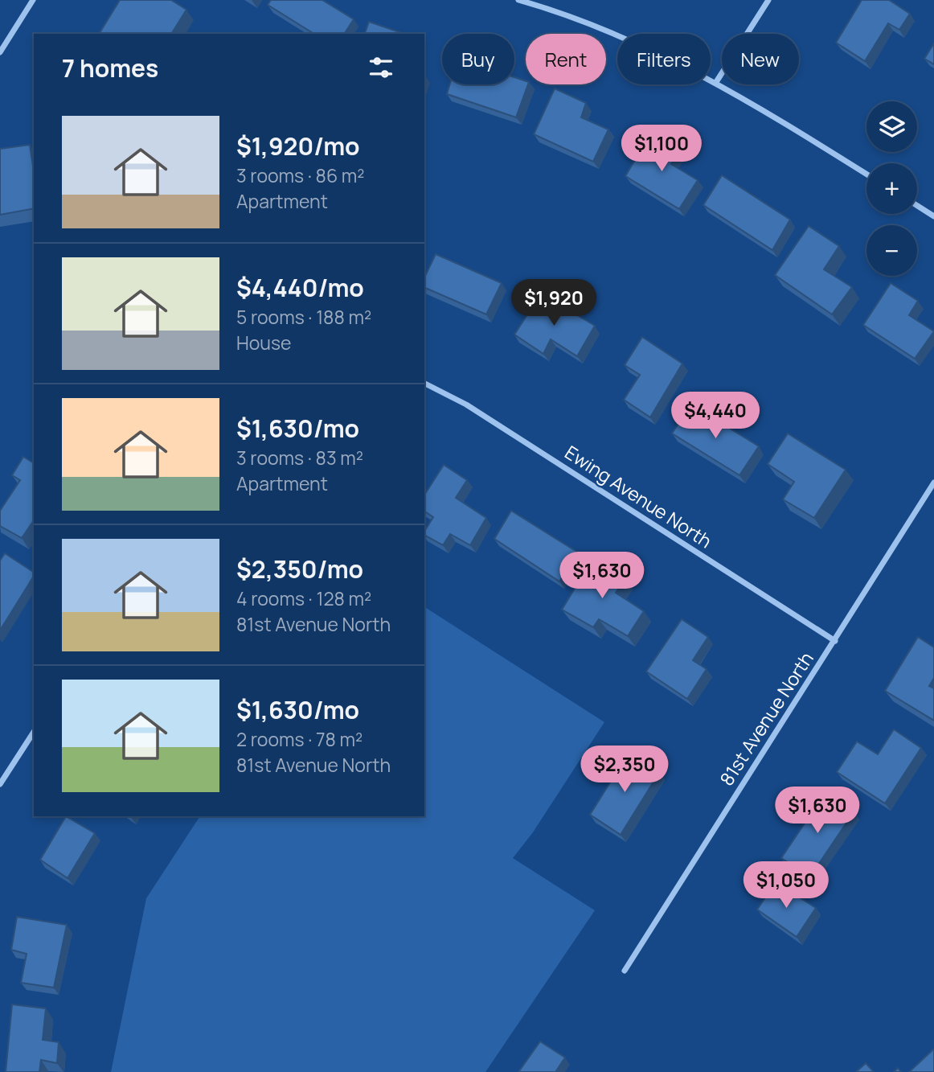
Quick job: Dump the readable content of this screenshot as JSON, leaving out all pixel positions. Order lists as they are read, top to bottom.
{
  "streets": {
    "street": ["Ewing Avenue North", "81st Avenue North"]
  },
  "crossings": [
    ["Ewing Avenue North", "81st Avenue North"]
  ],
  "page": {
    "chip": [
      "Buy",
      "Rent",
      "Filters",
      "New"
    ],
    "heading": "7 homes",
    "map_buttons": ["+", "−"],
    "list": [
      {
        "name": "$1,920/mo",
        "note": "3 rooms · 86 m² · Apartment"
      },
      {
        "name": "$4,440/mo",
        "note": "5 rooms · 188 m² · House"
      },
      {
        "name": "$1,630/mo",
        "note": "3 rooms · 83 m² · Apartment"
      },
      {
        "name": "$2,350/mo",
        "note": "4 rooms · 128 m² · 81st Avenue North"
      },
      {
        "name": "$1,630/mo",
        "note": "2 rooms · 78 m² · 81st Avenue North"
      }
    ],
    "price": [
      "$1,100",
      "$1,920",
      "$4,440",
      "$1,630",
      "$2,350",
      "$1,630",
      "$1,050"
    ]
  }
}
